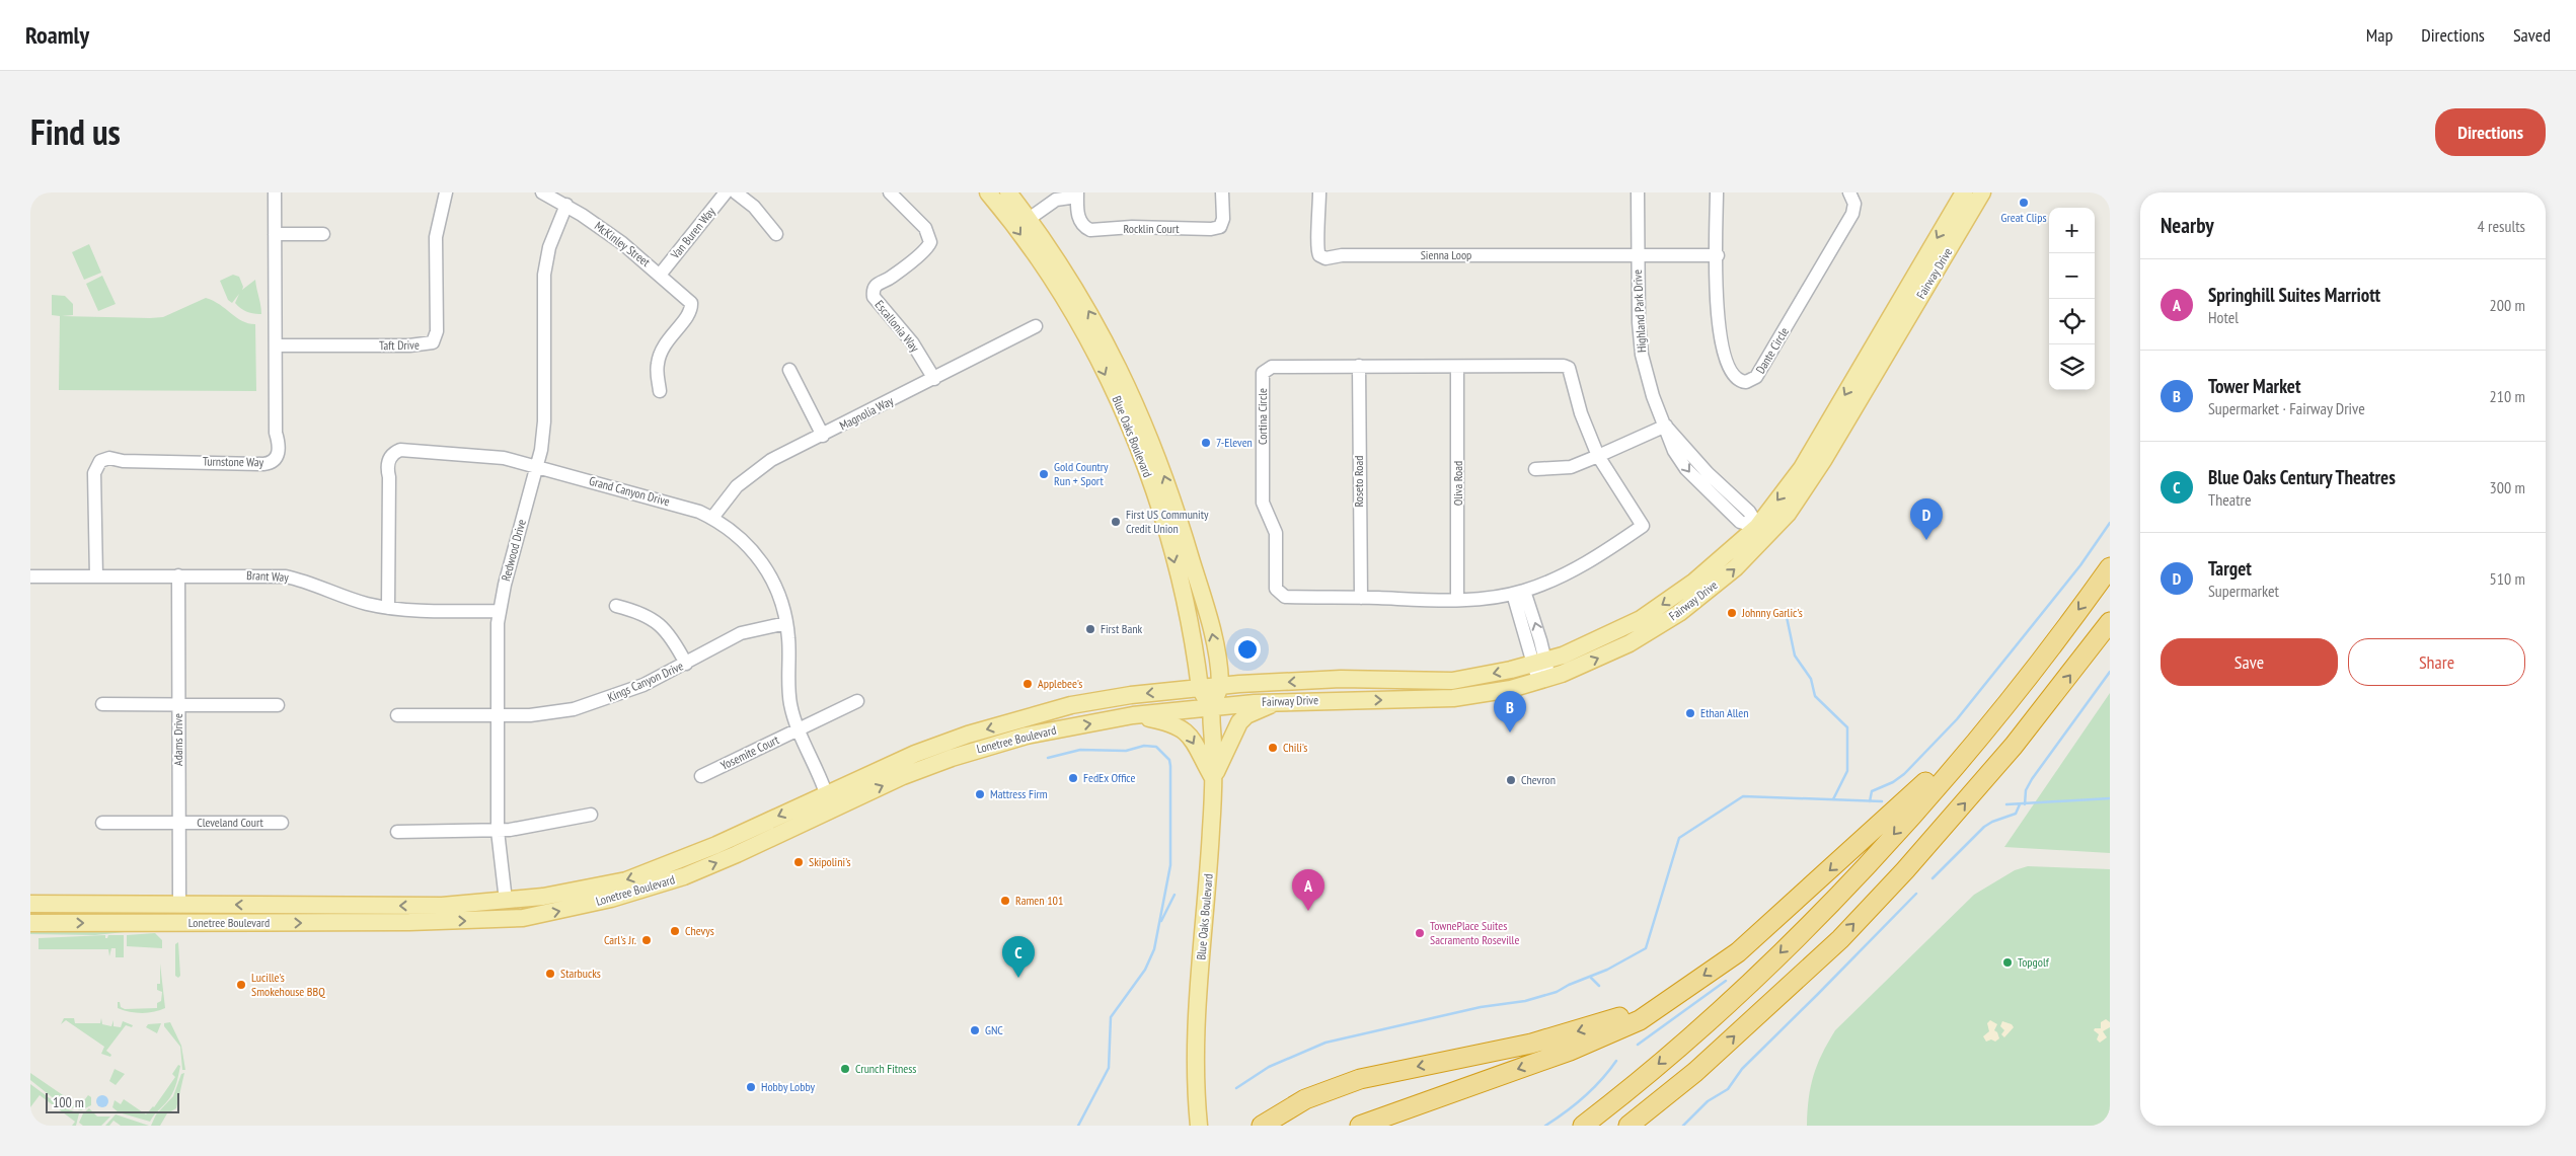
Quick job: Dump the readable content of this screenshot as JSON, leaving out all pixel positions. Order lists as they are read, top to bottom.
{
  "streets": {
    "main road": ["Fairway Drive", "Blue Oaks Boulevard", "Lonetree Boulevard"],
    "street": [
      "Rocklin Court",
      "Van Buren Way",
      "McKinley Street",
      "Sienna Loop",
      "Highland Park Drive",
      "Escallonia Way",
      "Taft Drive",
      "Dante Circle",
      "Magnolia Way",
      "Cortina Circle",
      "Turnstone Way",
      "Roseto Road",
      "Oliva Road",
      "Grand Canyon Drive",
      "Redwood Drive",
      "Brant Way",
      "Kings Canyon Drive",
      "Adams Drive",
      "Yosemite Court",
      "Cleveland Court"
    ]
  },
  "crossings": [
    ["Van Buren Way", "McKinley Street"],
    ["McKinley Street", "Redwood Drive"],
    ["Sienna Loop", "Highland Park Drive"],
    ["Fairway Drive", "Highland Park Drive"],
    ["Fairway Drive", "Blue Oaks Boulevard"],
    ["Fairway Drive", "Lonetree Boulevard"],
    ["Escallonia Way", "Magnolia Way"],
    ["Taft Drive", "Turnstone Way"],
    ["Magnolia Way", "Grand Canyon Drive"],
    ["Cortina Circle", "Roseto Road"],
    ["Cortina Circle", "Oliva Road"],
    ["Blue Oaks Boulevard", "Lonetree Boulevard"],
    ["Turnstone Way", "Brant Way"],
    ["Grand Canyon Drive", "Redwood Drive"],
    ["Grand Canyon Drive", "Brant Way"],
    ["Grand Canyon Drive", "Kings Canyon Drive"],
    ["Grand Canyon Drive", "Lonetree Boulevard"],
    ["Grand Canyon Drive", "Yosemite Court"],
    ["Redwood Drive", "Brant Way"],
    ["Redwood Drive", "Kings Canyon Drive"],
    ["Redwood Drive", "Lonetree Boulevard"],
    ["Brant Way", "Adams Drive"],
    ["Adams Drive", "Lonetree Boulevard"],
    ["Adams Drive", "Cleveland Court"]
  ],
  "places": [
    "Great Clips",
    "7-Eleven",
    "Gold Country Run + Sport",
    "First US Community Credit Union",
    "Johnny Garlic's",
    "First Bank",
    "Applebee's",
    "Ethan Allen",
    "Chili's",
    "FedEx Office",
    "Chevron",
    "Mattress Firm",
    "Skipolini's",
    "Ramen 101",
    "Chevys",
    "TownePlace Suites Sacramento Roseville",
    "Carl's Jr.",
    "Topgolf",
    "Starbucks",
    "Lucille's Smokehouse BBQ",
    "GNC",
    "Crunch Fitness",
    "Hobby Lobby"
  ],
  "scale_bar": "100 m",
  "page": {
    "header": "Roamly",
    "nav": ["Map", "Directions", "Saved"],
    "title": "Find us",
    "buttons": [
      "Directions",
      ["Save", "Share"]
    ],
    "heading": ["Nearby", "4 results"],
    "map_buttons": ["+", "−"],
    "list": [
      {
        "mark": "A",
        "name": "Springhill Suites Marriott",
        "note": "Hotel",
        "value": "200 m"
      },
      {
        "mark": "B",
        "name": "Tower Market",
        "note": "Supermarket · Fairway Drive",
        "value": "210 m"
      },
      {
        "mark": "C",
        "name": "Blue Oaks Century Theatres",
        "note": "Theatre",
        "value": "300 m"
      },
      {
        "mark": "D",
        "name": "Target",
        "note": "Supermarket",
        "value": "510 m"
      }
    ],
    "pins": [
      "D",
      "B",
      "A",
      "C"
    ],
    "scale": "100 m"
  }
}
